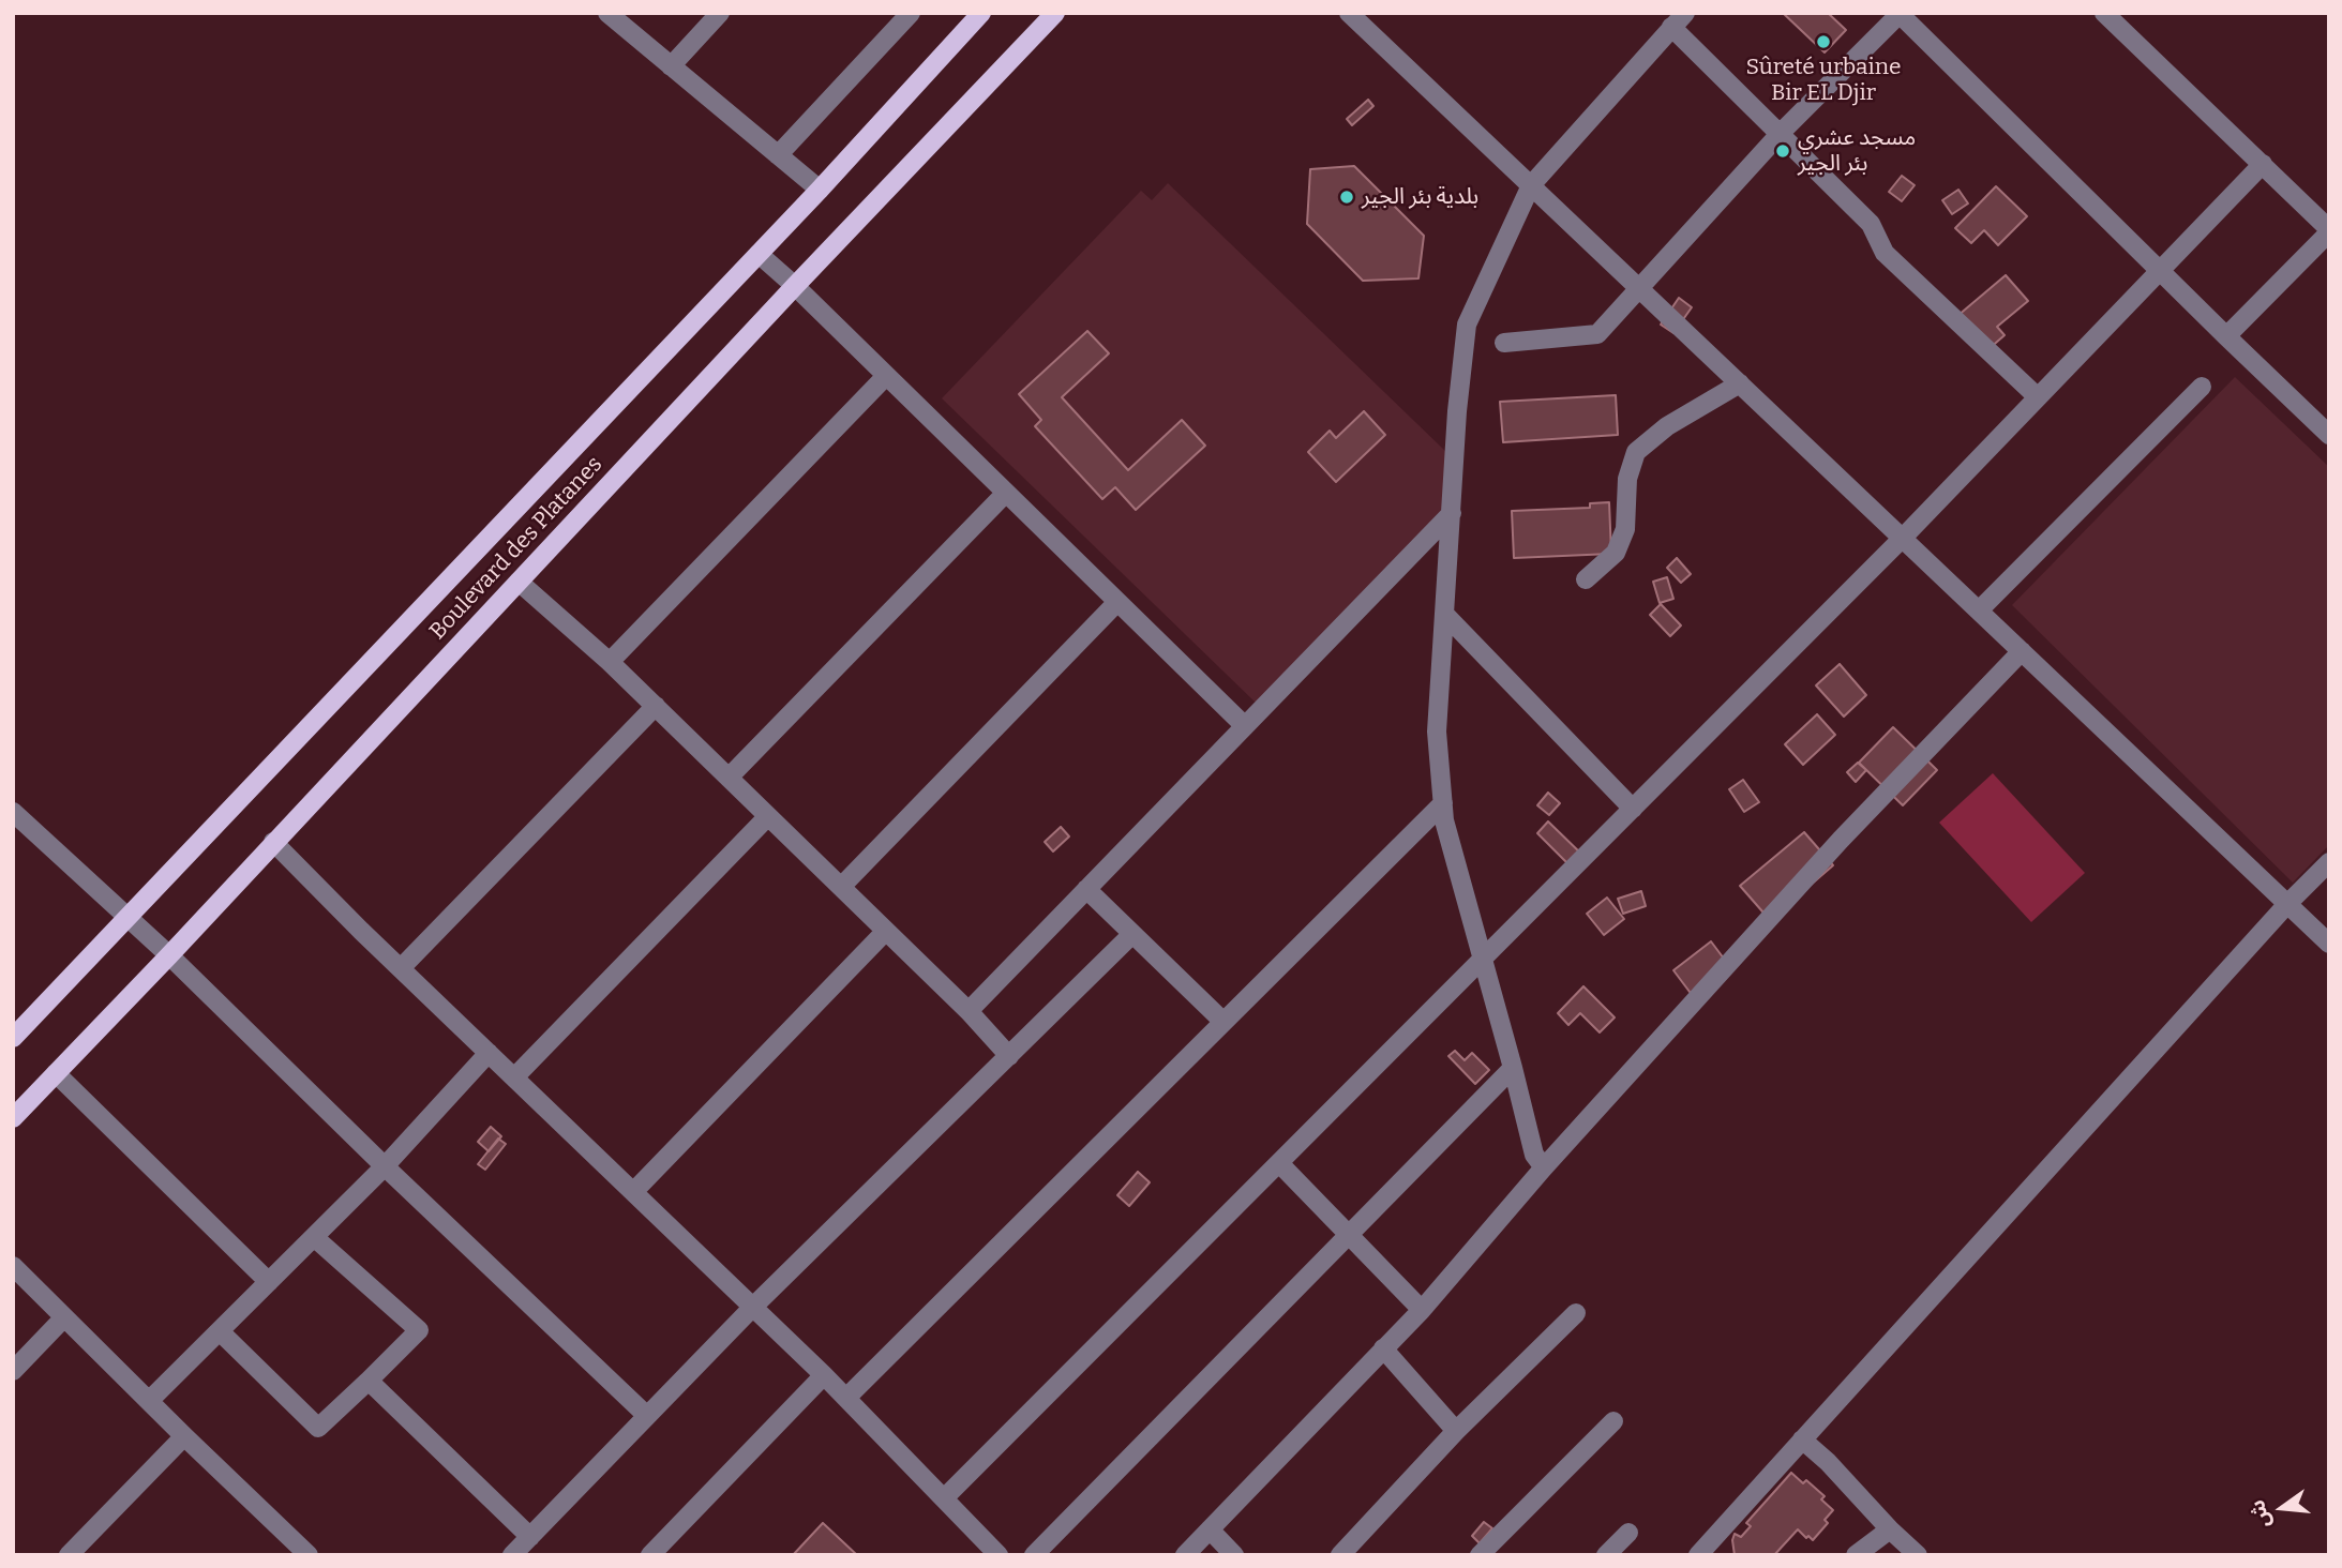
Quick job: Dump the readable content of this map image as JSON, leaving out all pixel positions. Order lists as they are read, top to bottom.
{
  "streets": {
    "main road": ["Boulevard des Platanes"]
  },
  "places": ["Sûreté urbaine Bir EL Djir", "مسجد عشري بئر الجير", "بلدية بئر الجير"],
  "north": "left"
}
